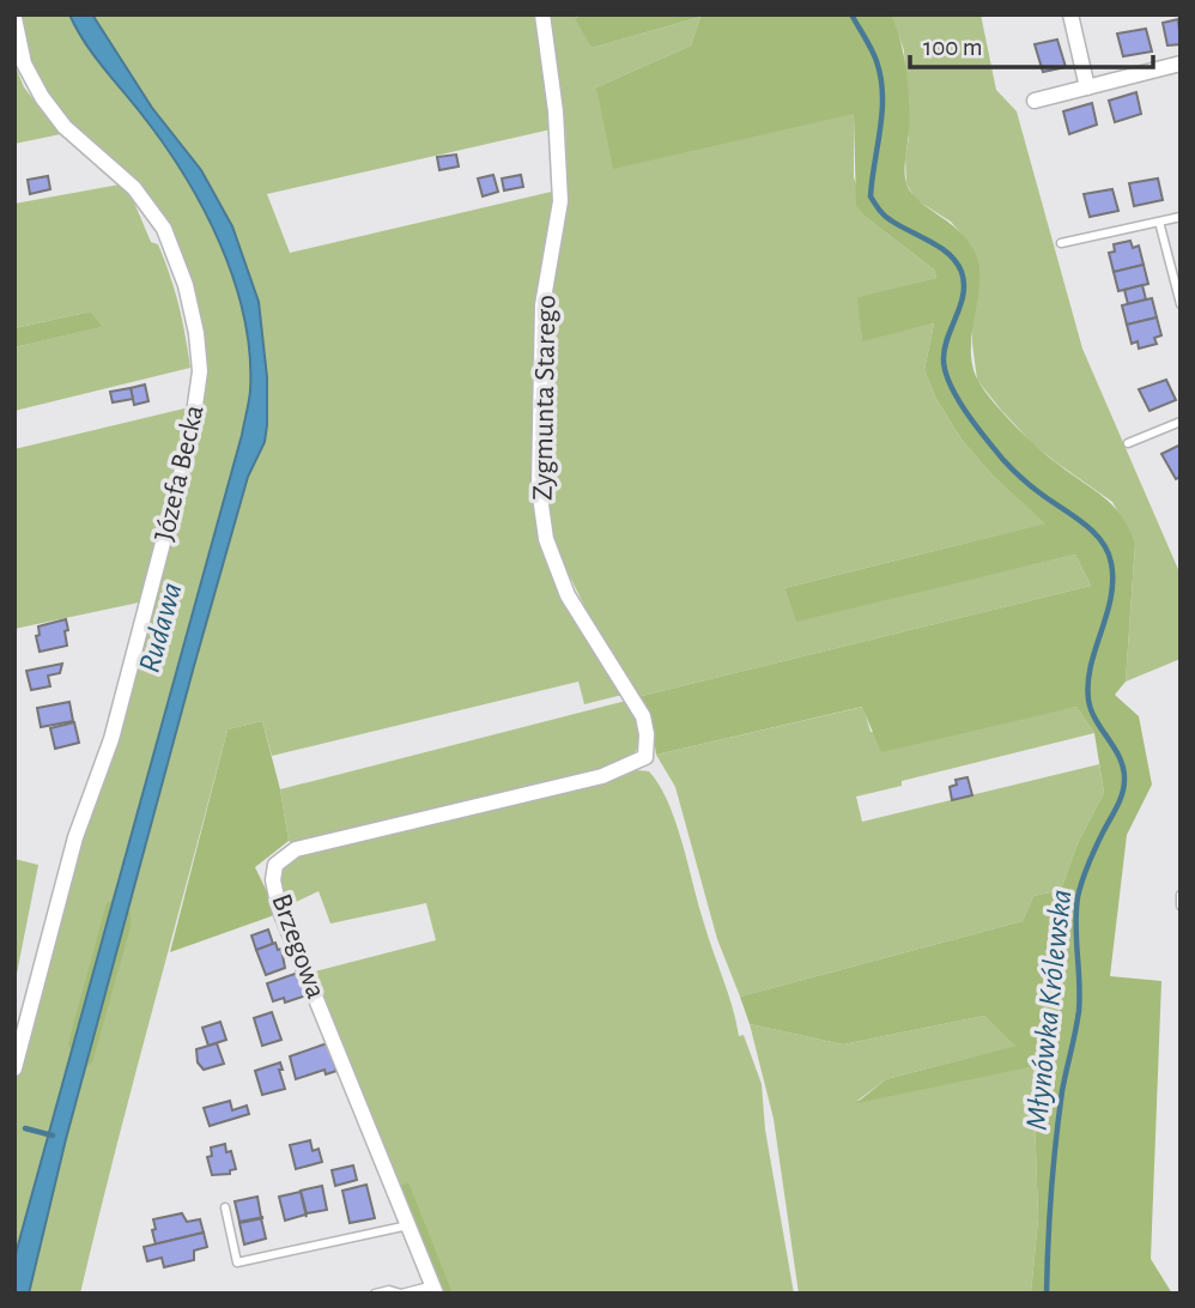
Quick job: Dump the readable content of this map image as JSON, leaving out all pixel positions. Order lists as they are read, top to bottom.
{
  "streets": {
    "street": ["Zygmunta Starego", "Józefa Becka", "Brzegowa"]
  },
  "crossings": [
    ["Zygmunta Starego", "Brzegowa"]
  ],
  "water": ["Rudawa", "Młynówka Królewska"],
  "scale_bar": "100 m"
}
